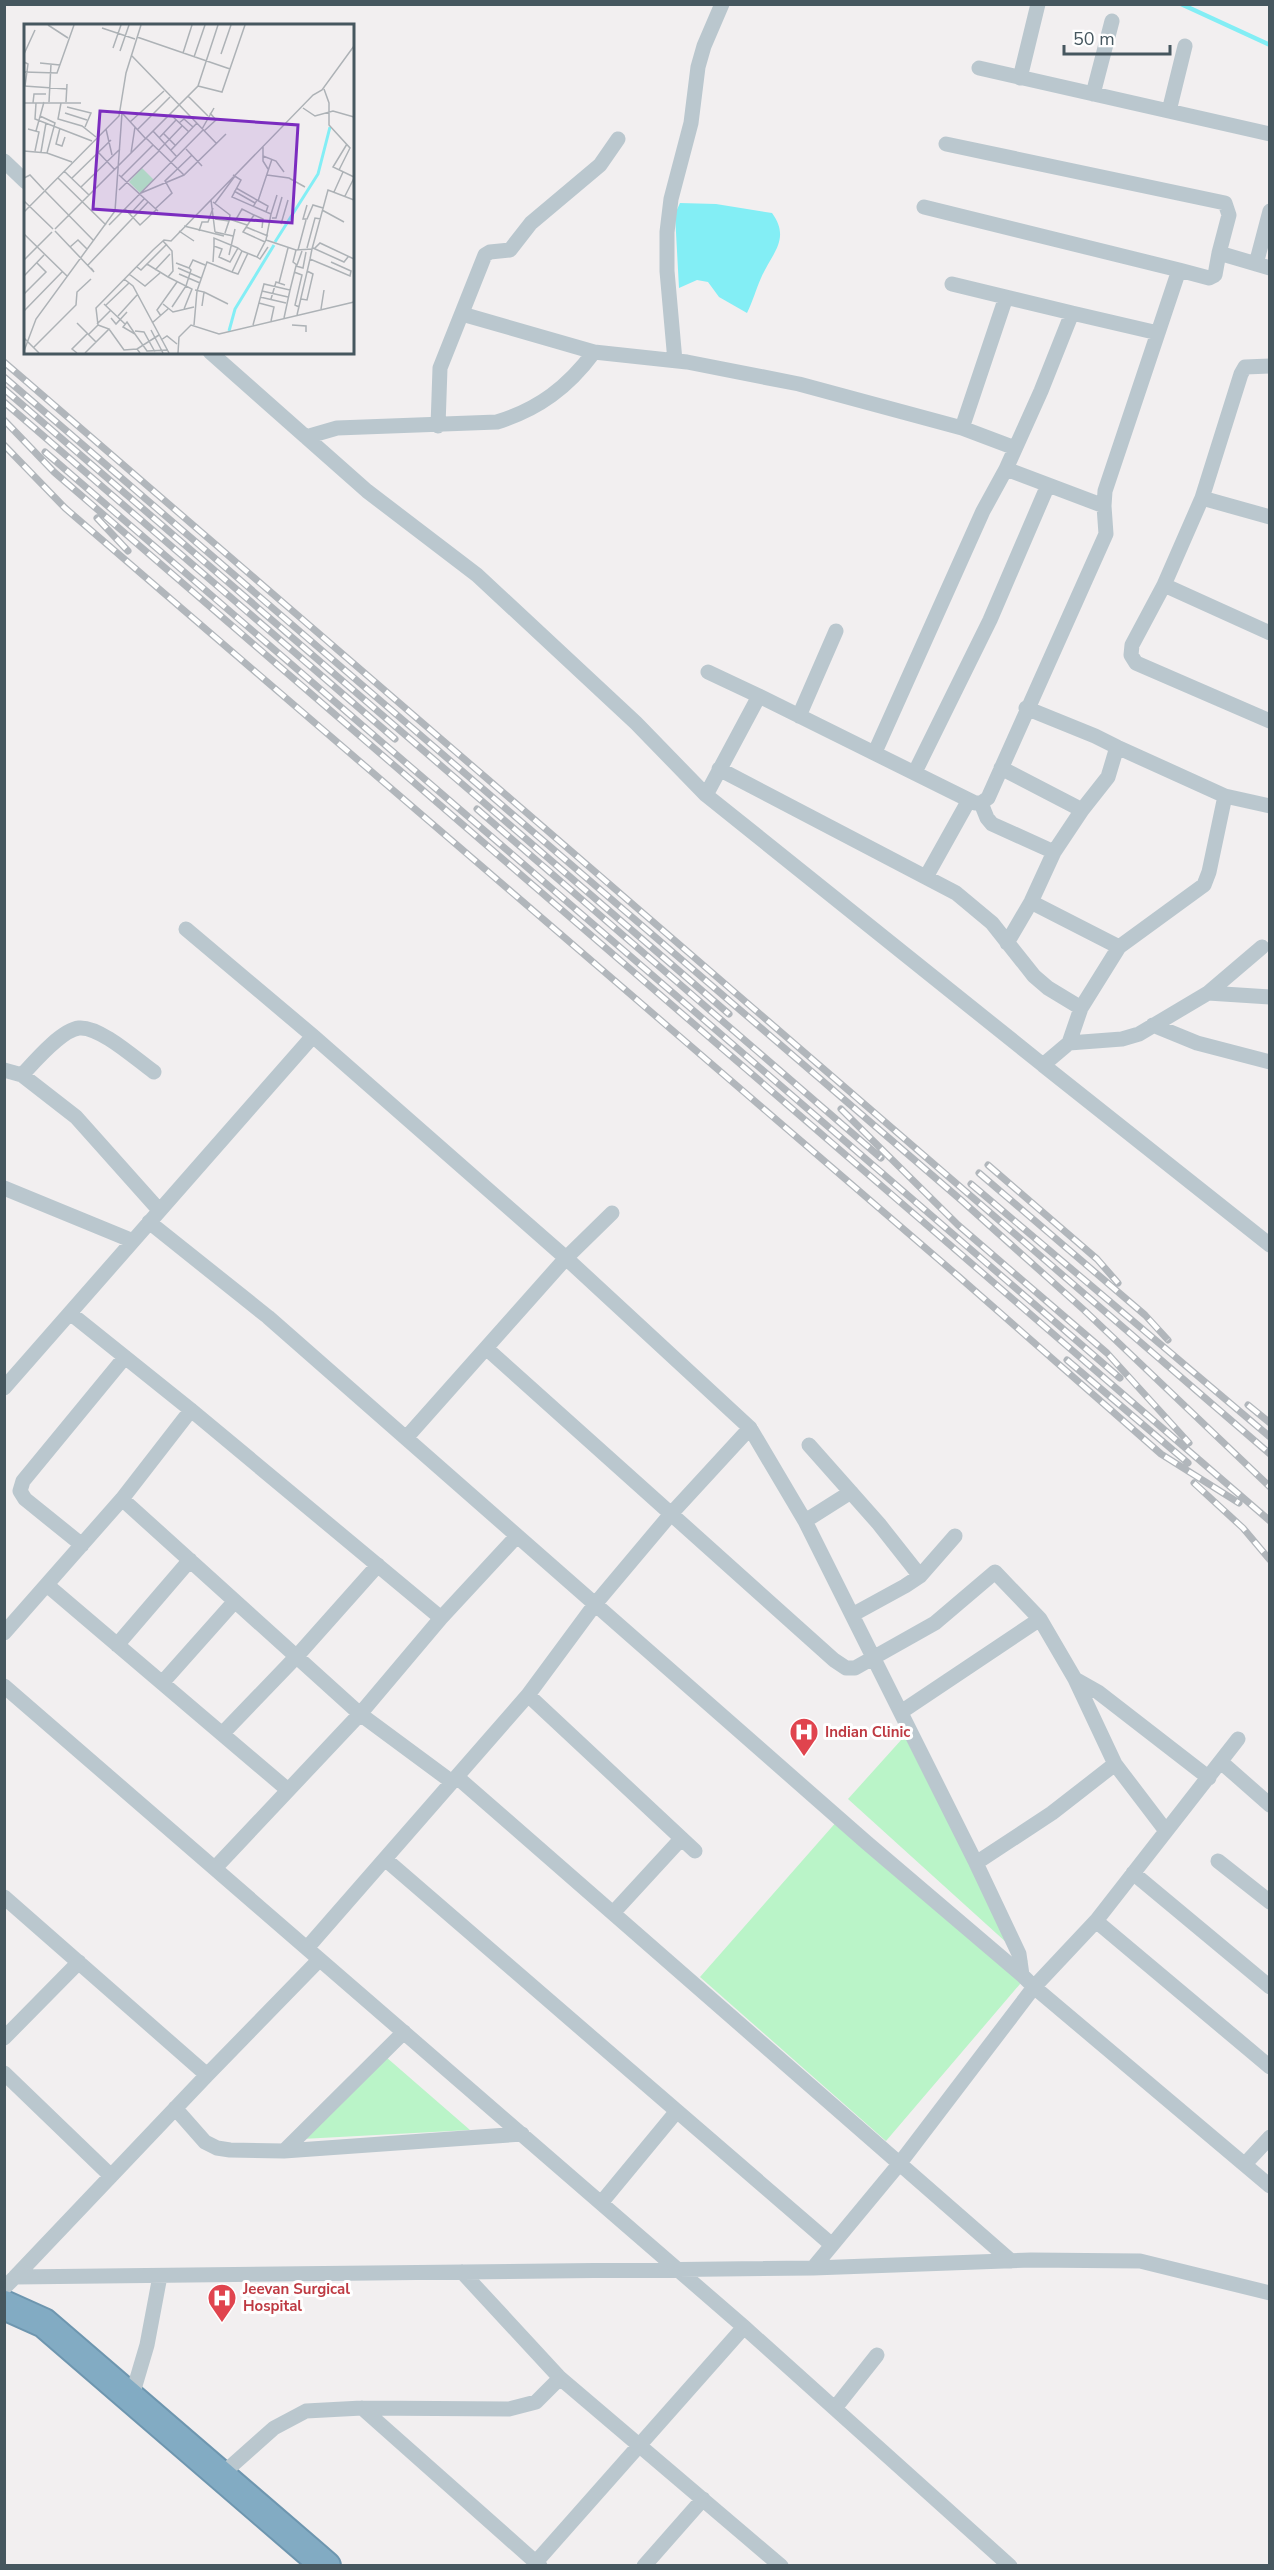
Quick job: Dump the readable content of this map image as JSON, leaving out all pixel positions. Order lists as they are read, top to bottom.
{
  "places": {
    "hospital": ["Indian Clinic", "Jeevan Surgical Hospital"]
  },
  "scale_bar": "50 m"
}
